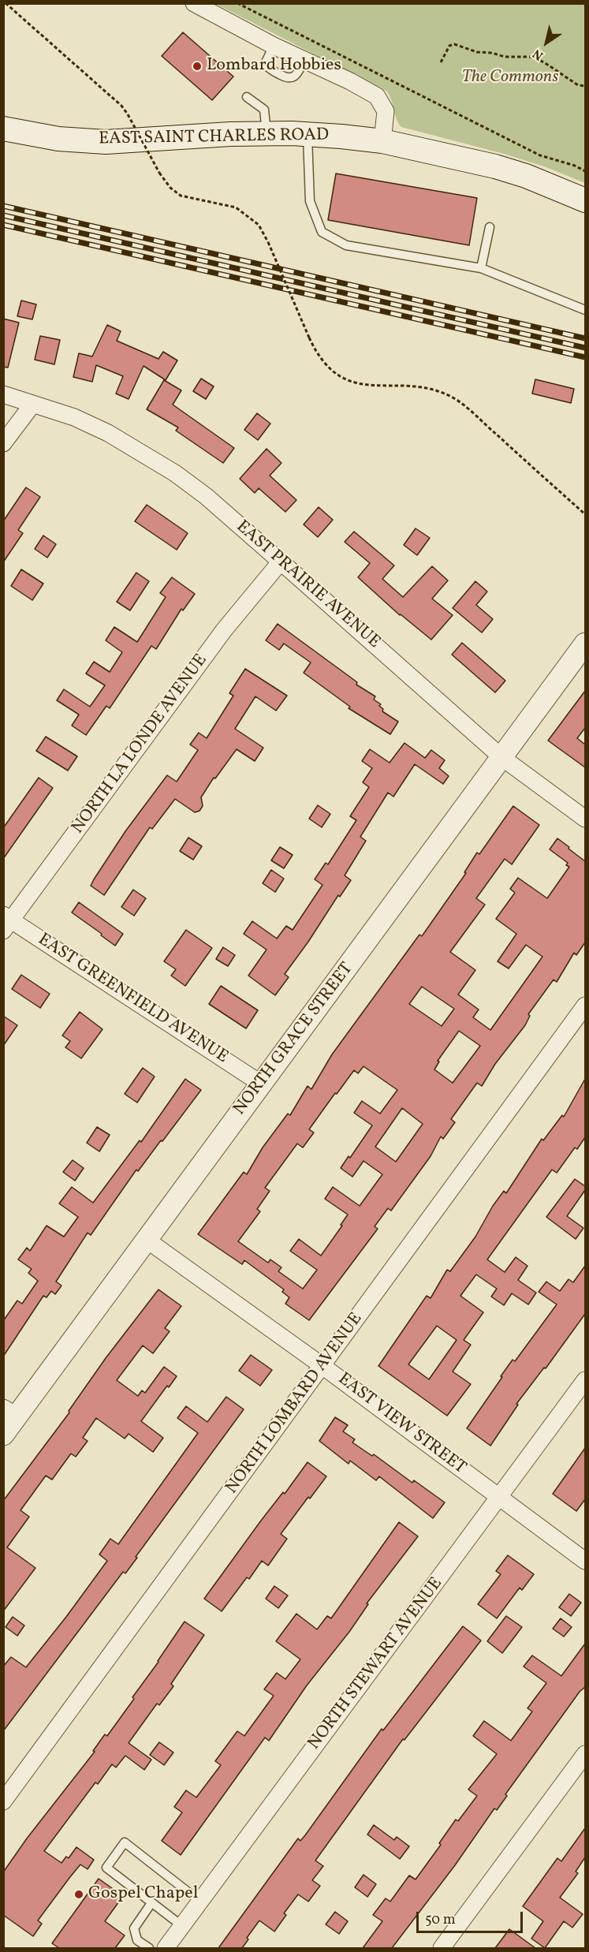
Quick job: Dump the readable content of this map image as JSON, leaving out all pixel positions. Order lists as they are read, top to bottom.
{
  "streets": {
    "main road": ["EAST SAINT CHARLES ROAD"],
    "street": [
      "EAST PRAIRIE AVENUE",
      "NORTH LA LONDE AVENUE",
      "EAST GREENFIELD AVENUE",
      "NORTH GRACE STREET",
      "NORTH LOMBARD AVENUE",
      "EAST VIEW STREET",
      "NORTH STEWART AVENUE"
    ]
  },
  "crossings": [
    ["EAST PRAIRIE AVENUE", "NORTH LA LONDE AVENUE"],
    ["EAST PRAIRIE AVENUE", "NORTH GRACE STREET"],
    ["NORTH LA LONDE AVENUE", "EAST GREENFIELD AVENUE"],
    ["EAST GREENFIELD AVENUE", "NORTH GRACE STREET"],
    ["NORTH GRACE STREET", "EAST VIEW STREET"],
    ["NORTH LOMBARD AVENUE", "EAST VIEW STREET"],
    ["EAST VIEW STREET", "NORTH STEWART AVENUE"]
  ],
  "parks": ["The Commons"],
  "places": ["Lombard Hobbies", "Gospel Chapel"],
  "scale_bar": "50 m",
  "north": "bottom left"
}
